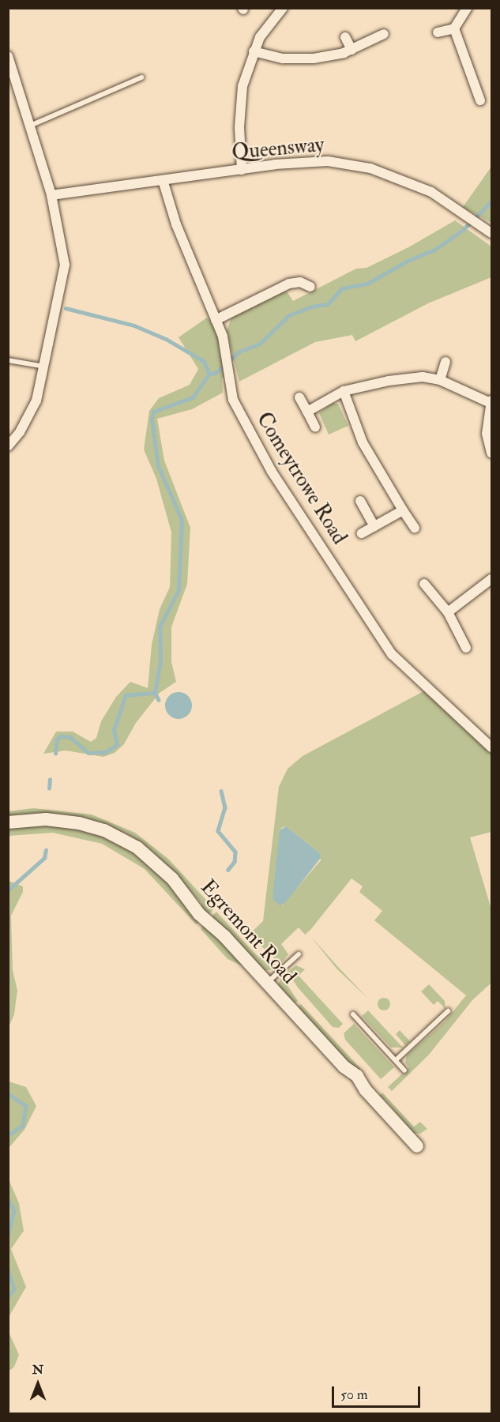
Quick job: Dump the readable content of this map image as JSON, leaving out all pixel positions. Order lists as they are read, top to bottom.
{
  "streets": {
    "street": ["Queensway", "Comeytrowe Road", "Egremont Road"]
  },
  "crossings": [
    ["Queensway", "Comeytrowe Road"]
  ],
  "scale_bar": "50 m",
  "north": "top"
}
